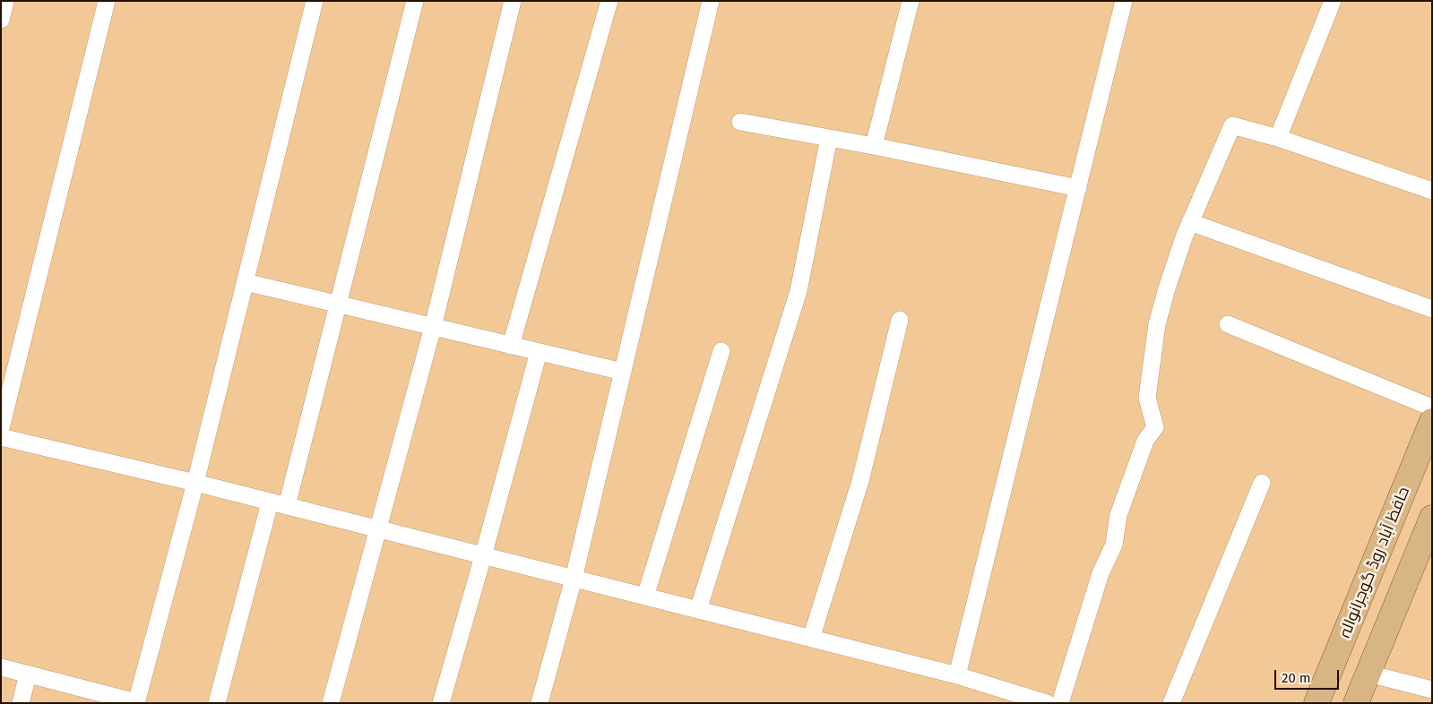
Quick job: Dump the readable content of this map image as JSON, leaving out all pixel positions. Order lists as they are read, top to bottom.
{
  "streets": {
    "main road": ["حافظ آباد روڈ گوجرانوالہ"]
  },
  "scale_bar": "20 m"
}
